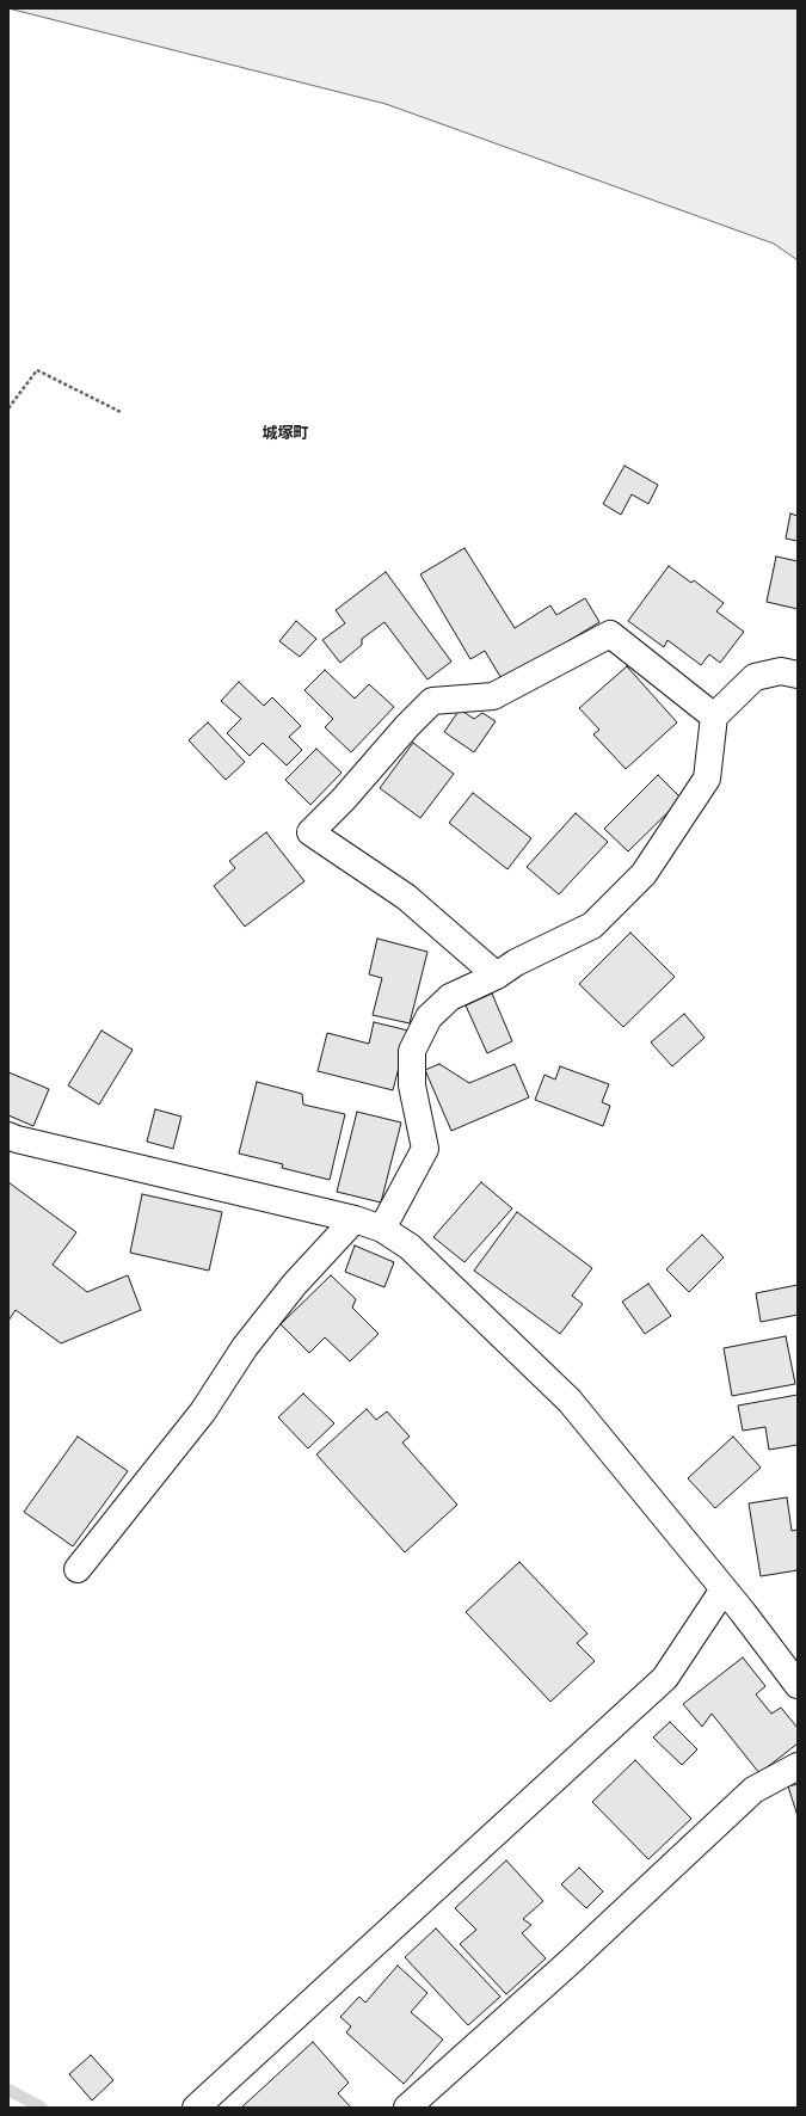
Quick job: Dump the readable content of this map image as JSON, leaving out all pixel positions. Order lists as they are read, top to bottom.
{
  "districts": ["城塚町"]
}
